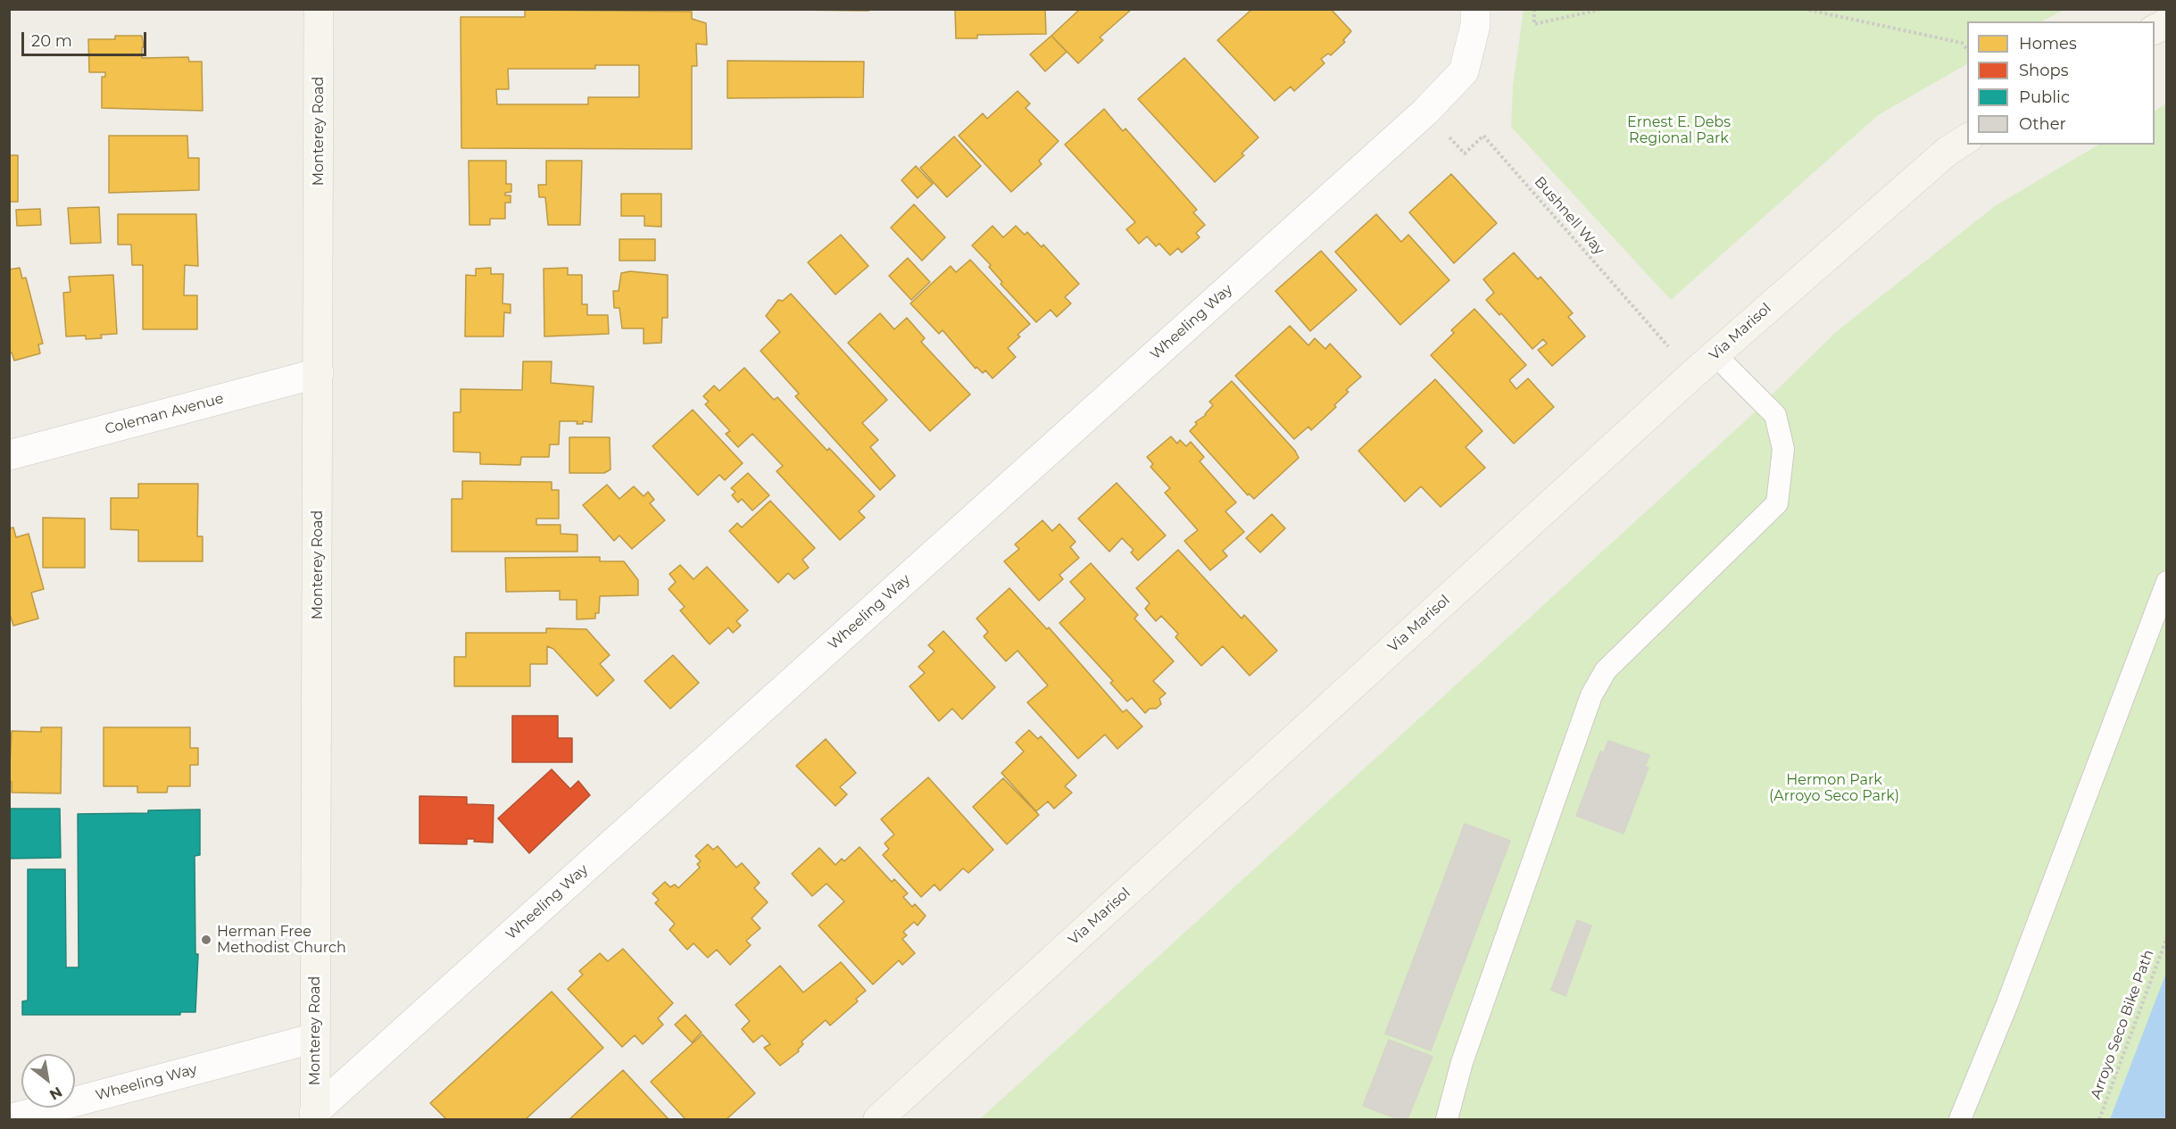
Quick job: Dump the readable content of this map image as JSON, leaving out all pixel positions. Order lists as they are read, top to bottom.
{
  "streets": {
    "street": [
      "Monterey Road",
      "Wheeling Way",
      "Via Marisol",
      "Coleman Avenue"
    ],
    "path": ["Bushnell Way", "Arroyo Seco Bike Path"]
  },
  "crossings": [
    ["Monterey Road", "Wheeling Way"],
    ["Monterey Road", "Coleman Avenue"],
    ["Bushnell Way", "Wheeling Way"],
    ["Bushnell Way", "Via Marisol"]
  ],
  "parks": ["Ernest E. Debs Regional Park", "Hermon Park (Arroyo Seco Park)"],
  "places": ["Herman Free Methodist Church"],
  "legend": [
    "Homes",
    "Shops",
    "Public",
    "Other"
  ],
  "scale_bar": "20 m",
  "north": "bottom right"
}
